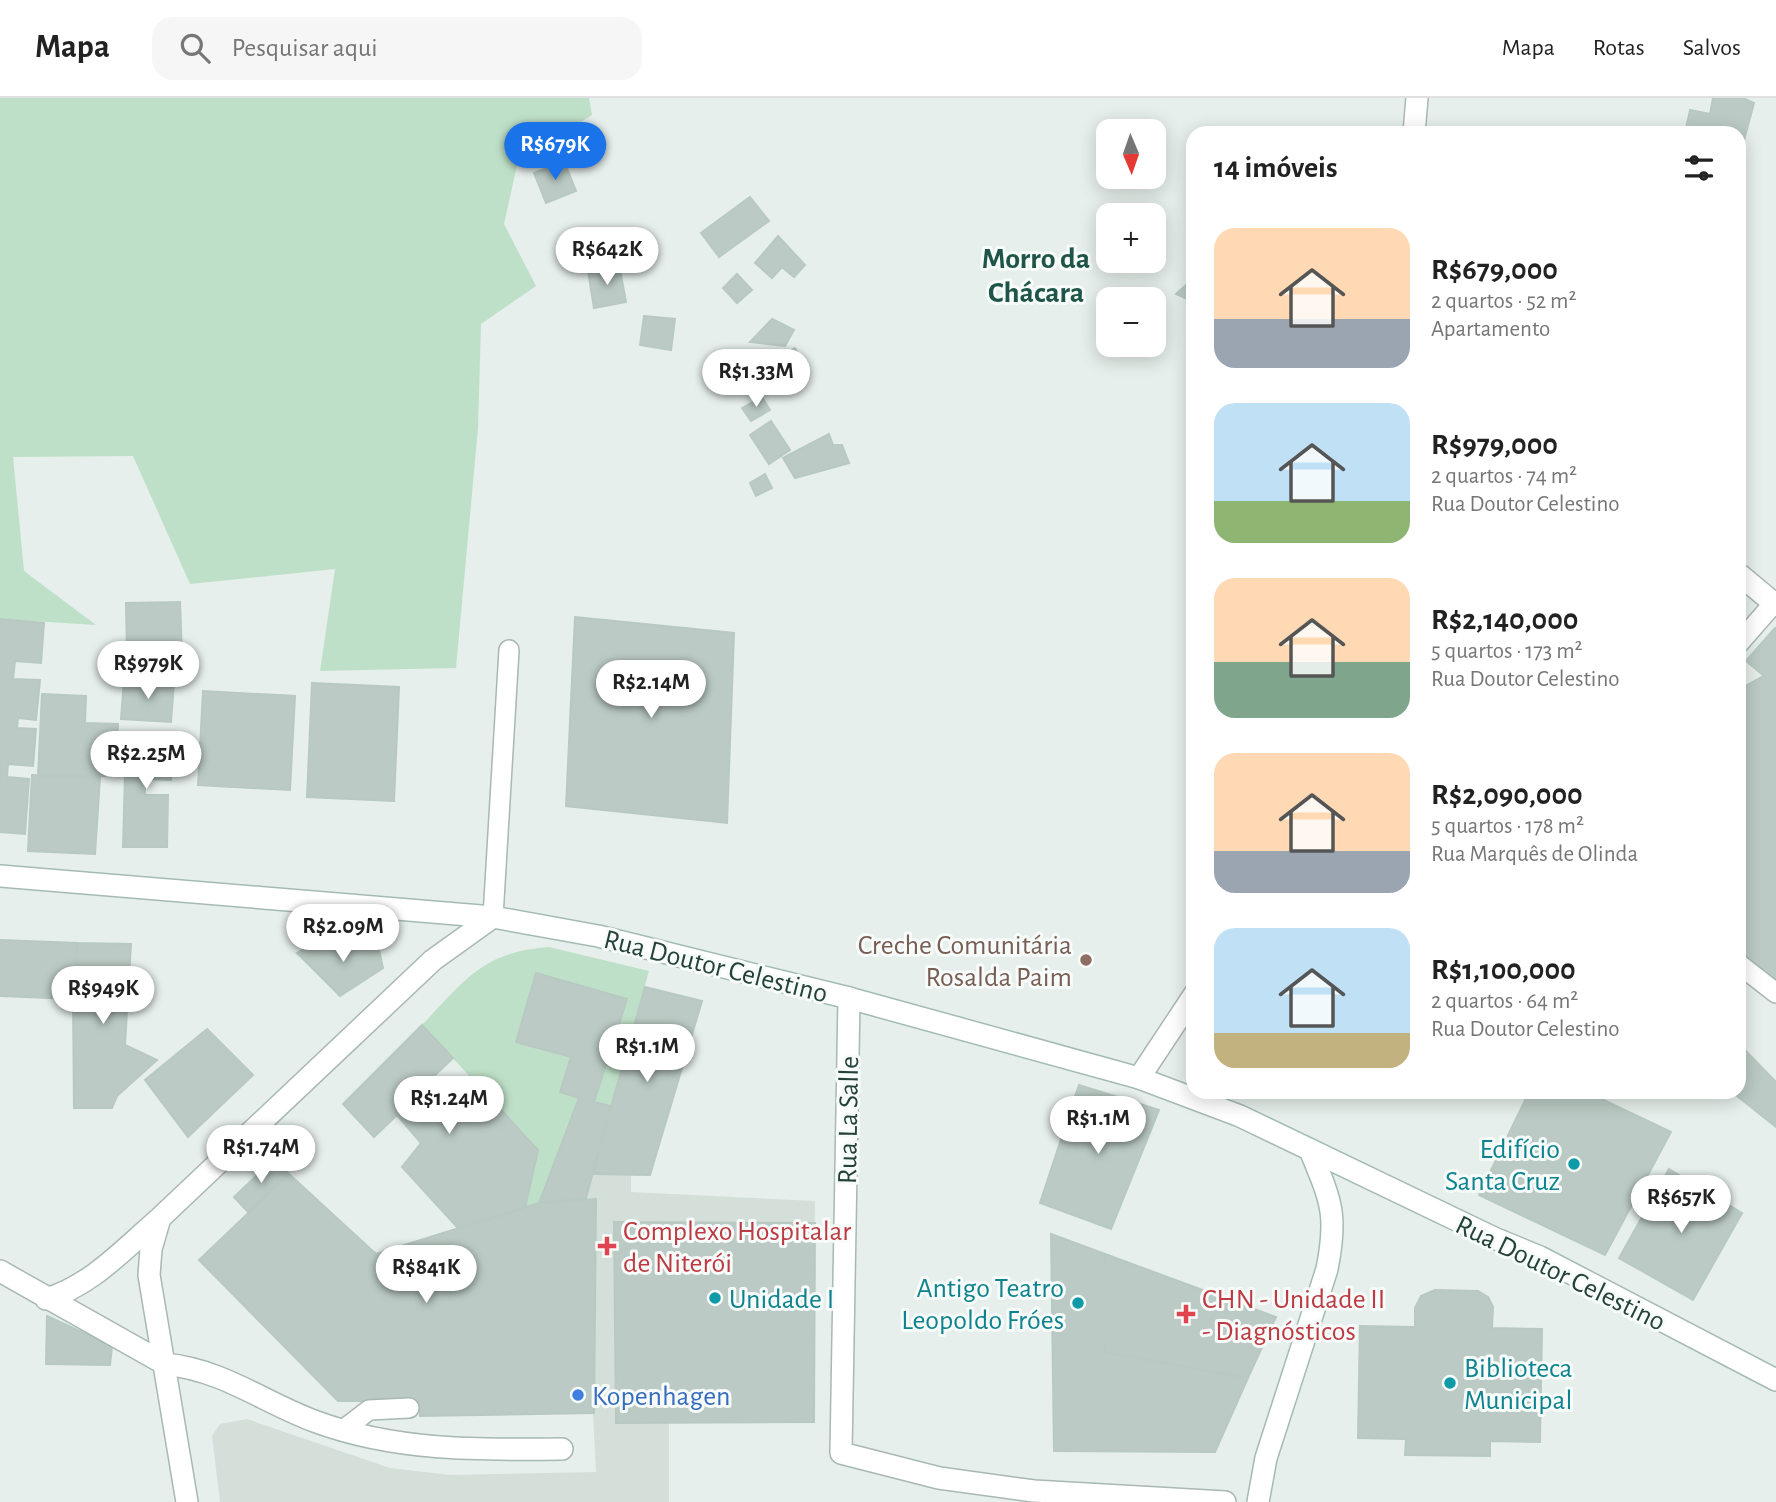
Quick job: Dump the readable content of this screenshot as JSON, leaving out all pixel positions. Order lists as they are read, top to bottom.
{
  "streets": {
    "street": ["Rua Doutor Celestino", "Rua La Salle"]
  },
  "crossings": [
    ["Rua Doutor Celestino", "Rua La Salle"]
  ],
  "districts": ["Morro da Chácara"],
  "places": {
    "other": [
      "Creche Comunitária Rosalda Paim",
      "Edifício Santa Cruz",
      "Unidade I",
      "Antigo Teatro Leopoldo Fróes",
      "Biblioteca Municipal",
      "Kopenhagen"
    ],
    "health": ["Complexo Hospitalar de Niterói", "CHN - Unidade II - Diagnósticos"]
  },
  "north": "bottom",
  "page": {
    "header": "Mapa",
    "search": "Pesquisar aqui",
    "nav": ["Mapa", "Rotas", "Salvos"],
    "map_buttons": ["+", "−"],
    "price": [
      "R$679K",
      "R$642K",
      "R$1.33M",
      "R$979K",
      "R$2.14M",
      "R$2.25M",
      "R$2.09M",
      "R$949K",
      "R$1.1M",
      "R$1.24M",
      "R$1.1M",
      "R$1.74M",
      "R$657K",
      "R$841K"
    ],
    "heading": "14 imóveis",
    "list": [
      {
        "name": "R$679,000",
        "note": "2 quartos · 52 m² · Apartamento"
      },
      {
        "name": "R$979,000",
        "note": "2 quartos · 74 m² · Rua Doutor Celestino"
      },
      {
        "name": "R$2,140,000",
        "note": "5 quartos · 173 m² · Rua Doutor Celestino"
      },
      {
        "name": "R$2,090,000",
        "note": "5 quartos · 178 m² · Rua Marquês de Olinda"
      },
      {
        "name": "R$1,100,000",
        "note": "2 quartos · 64 m² · Rua Doutor Celestino"
      }
    ]
  }
}
